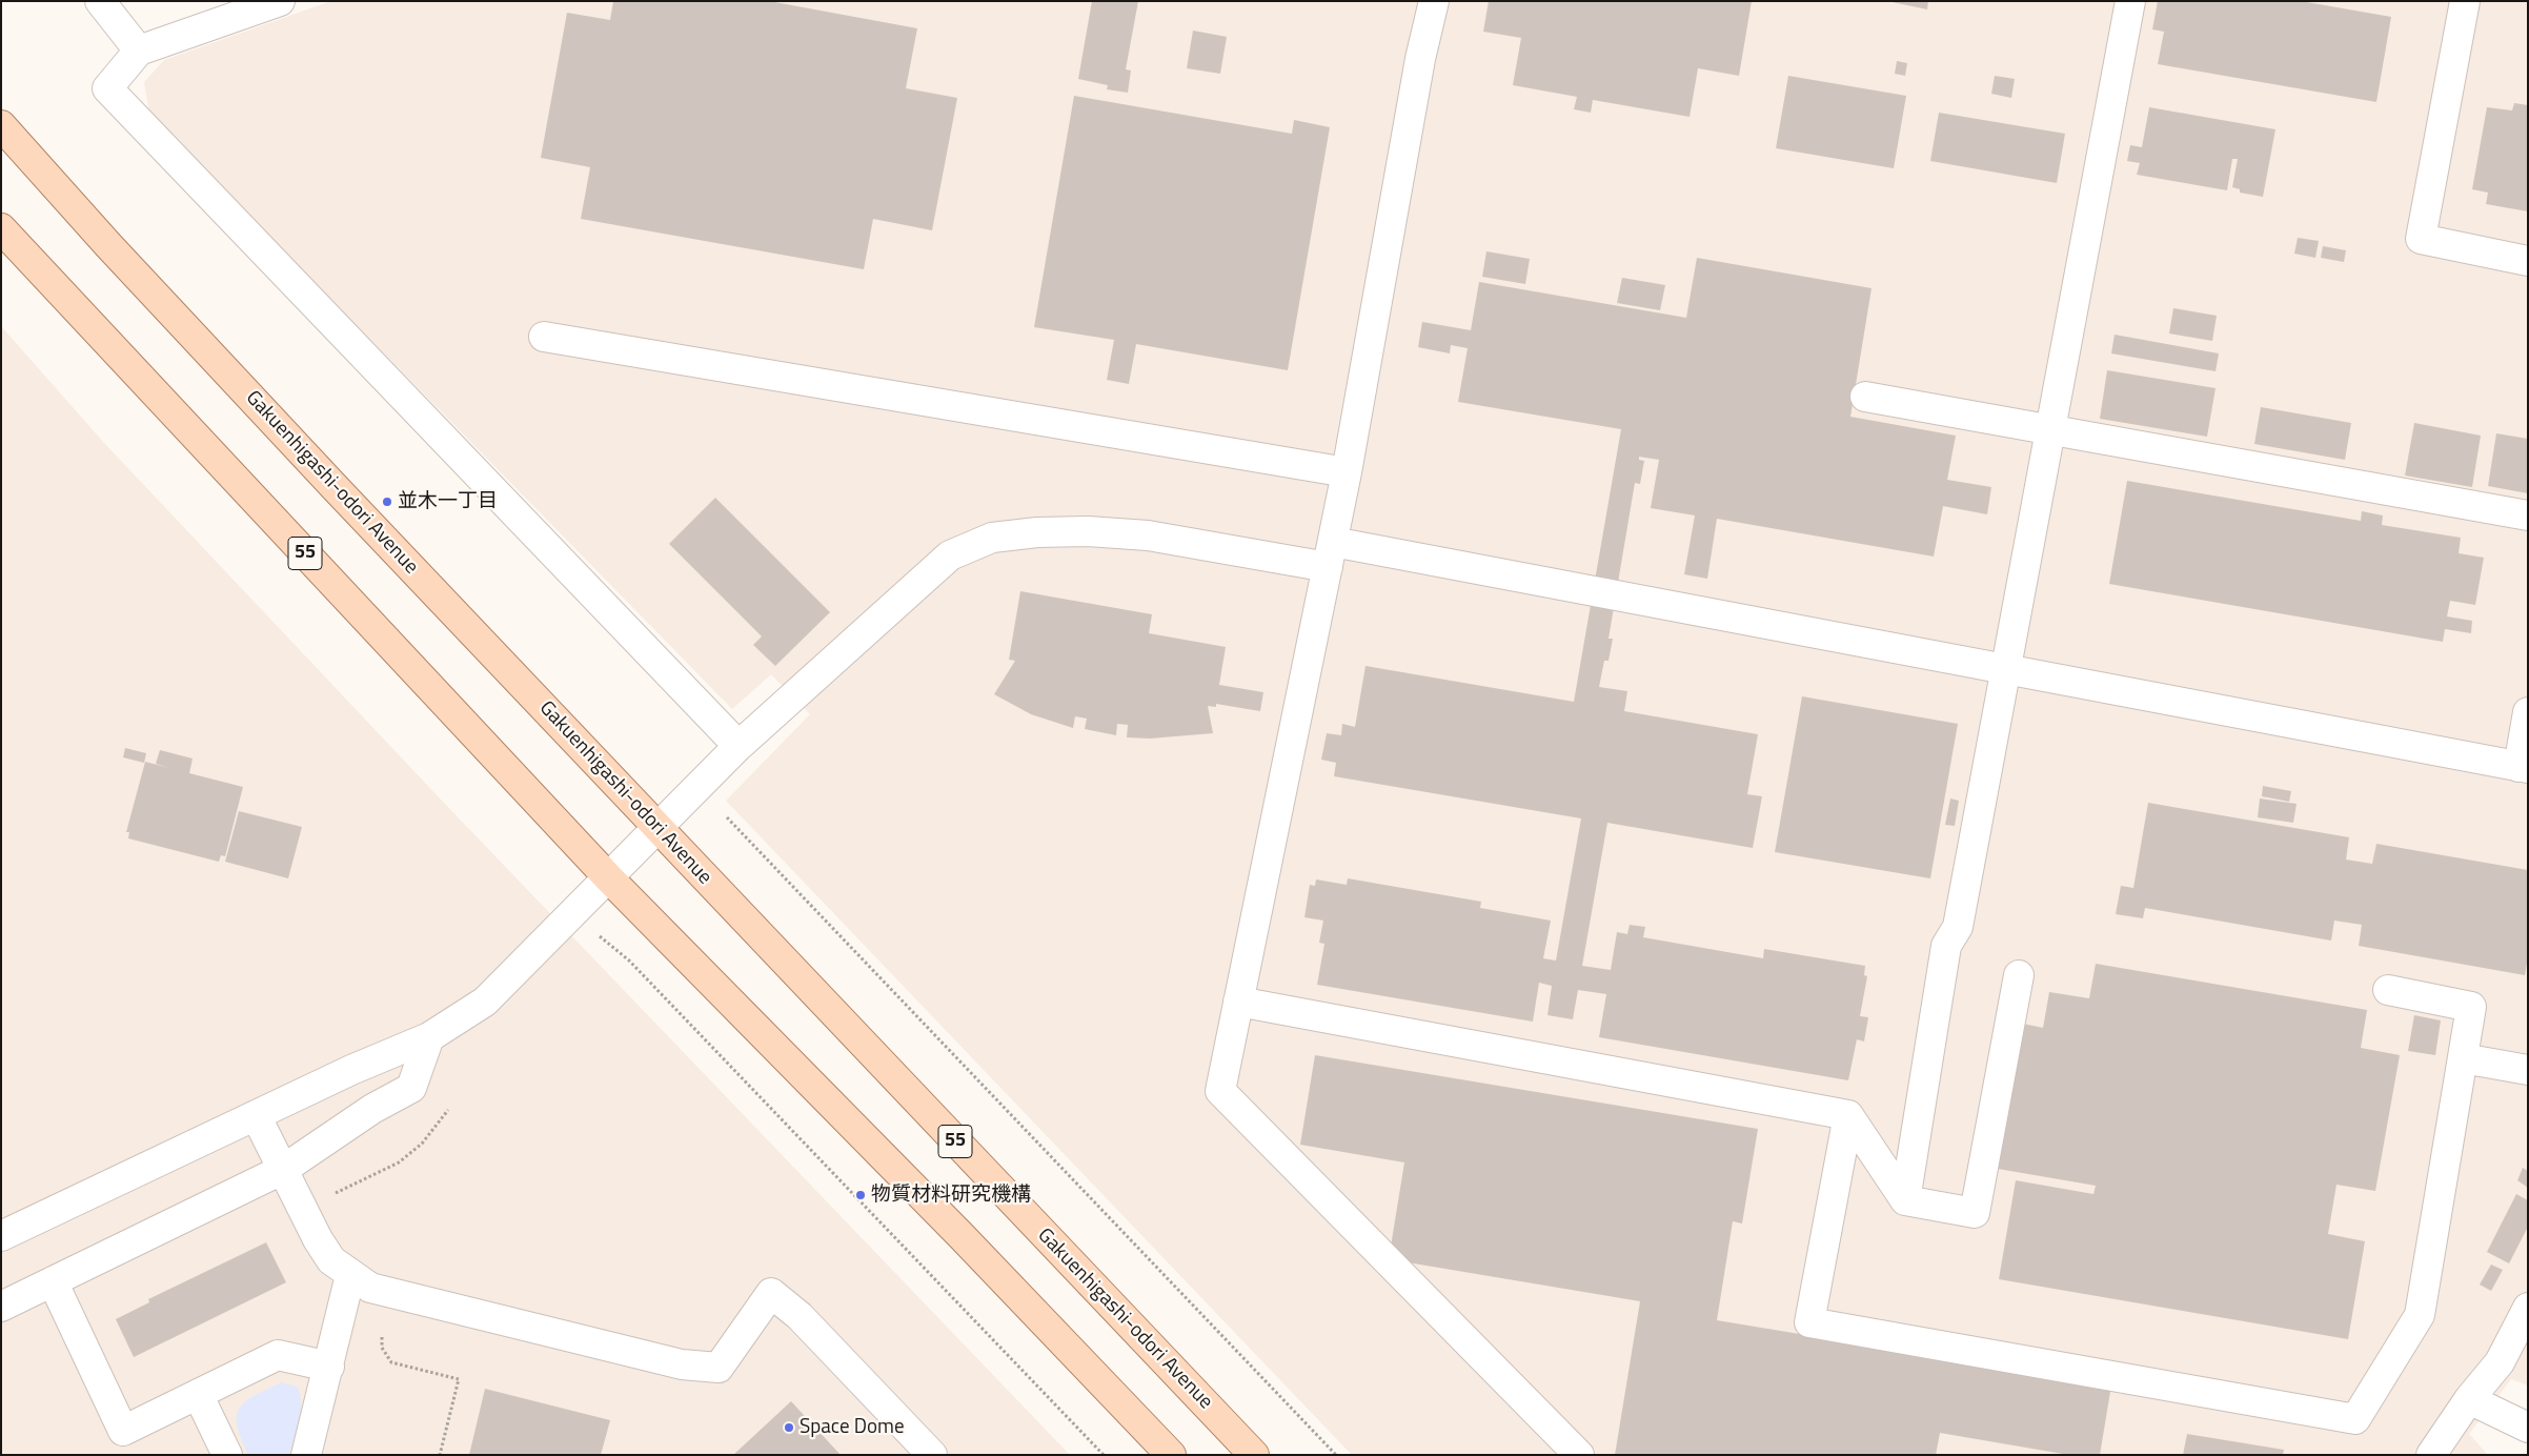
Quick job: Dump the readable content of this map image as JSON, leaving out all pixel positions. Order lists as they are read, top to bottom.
{
  "streets": {
    "main road": ["Gakuenhigashi-odori Avenue", "55"]
  },
  "places": ["並木一丁目", "物質材料研究機構", "Space Dome"]
}
